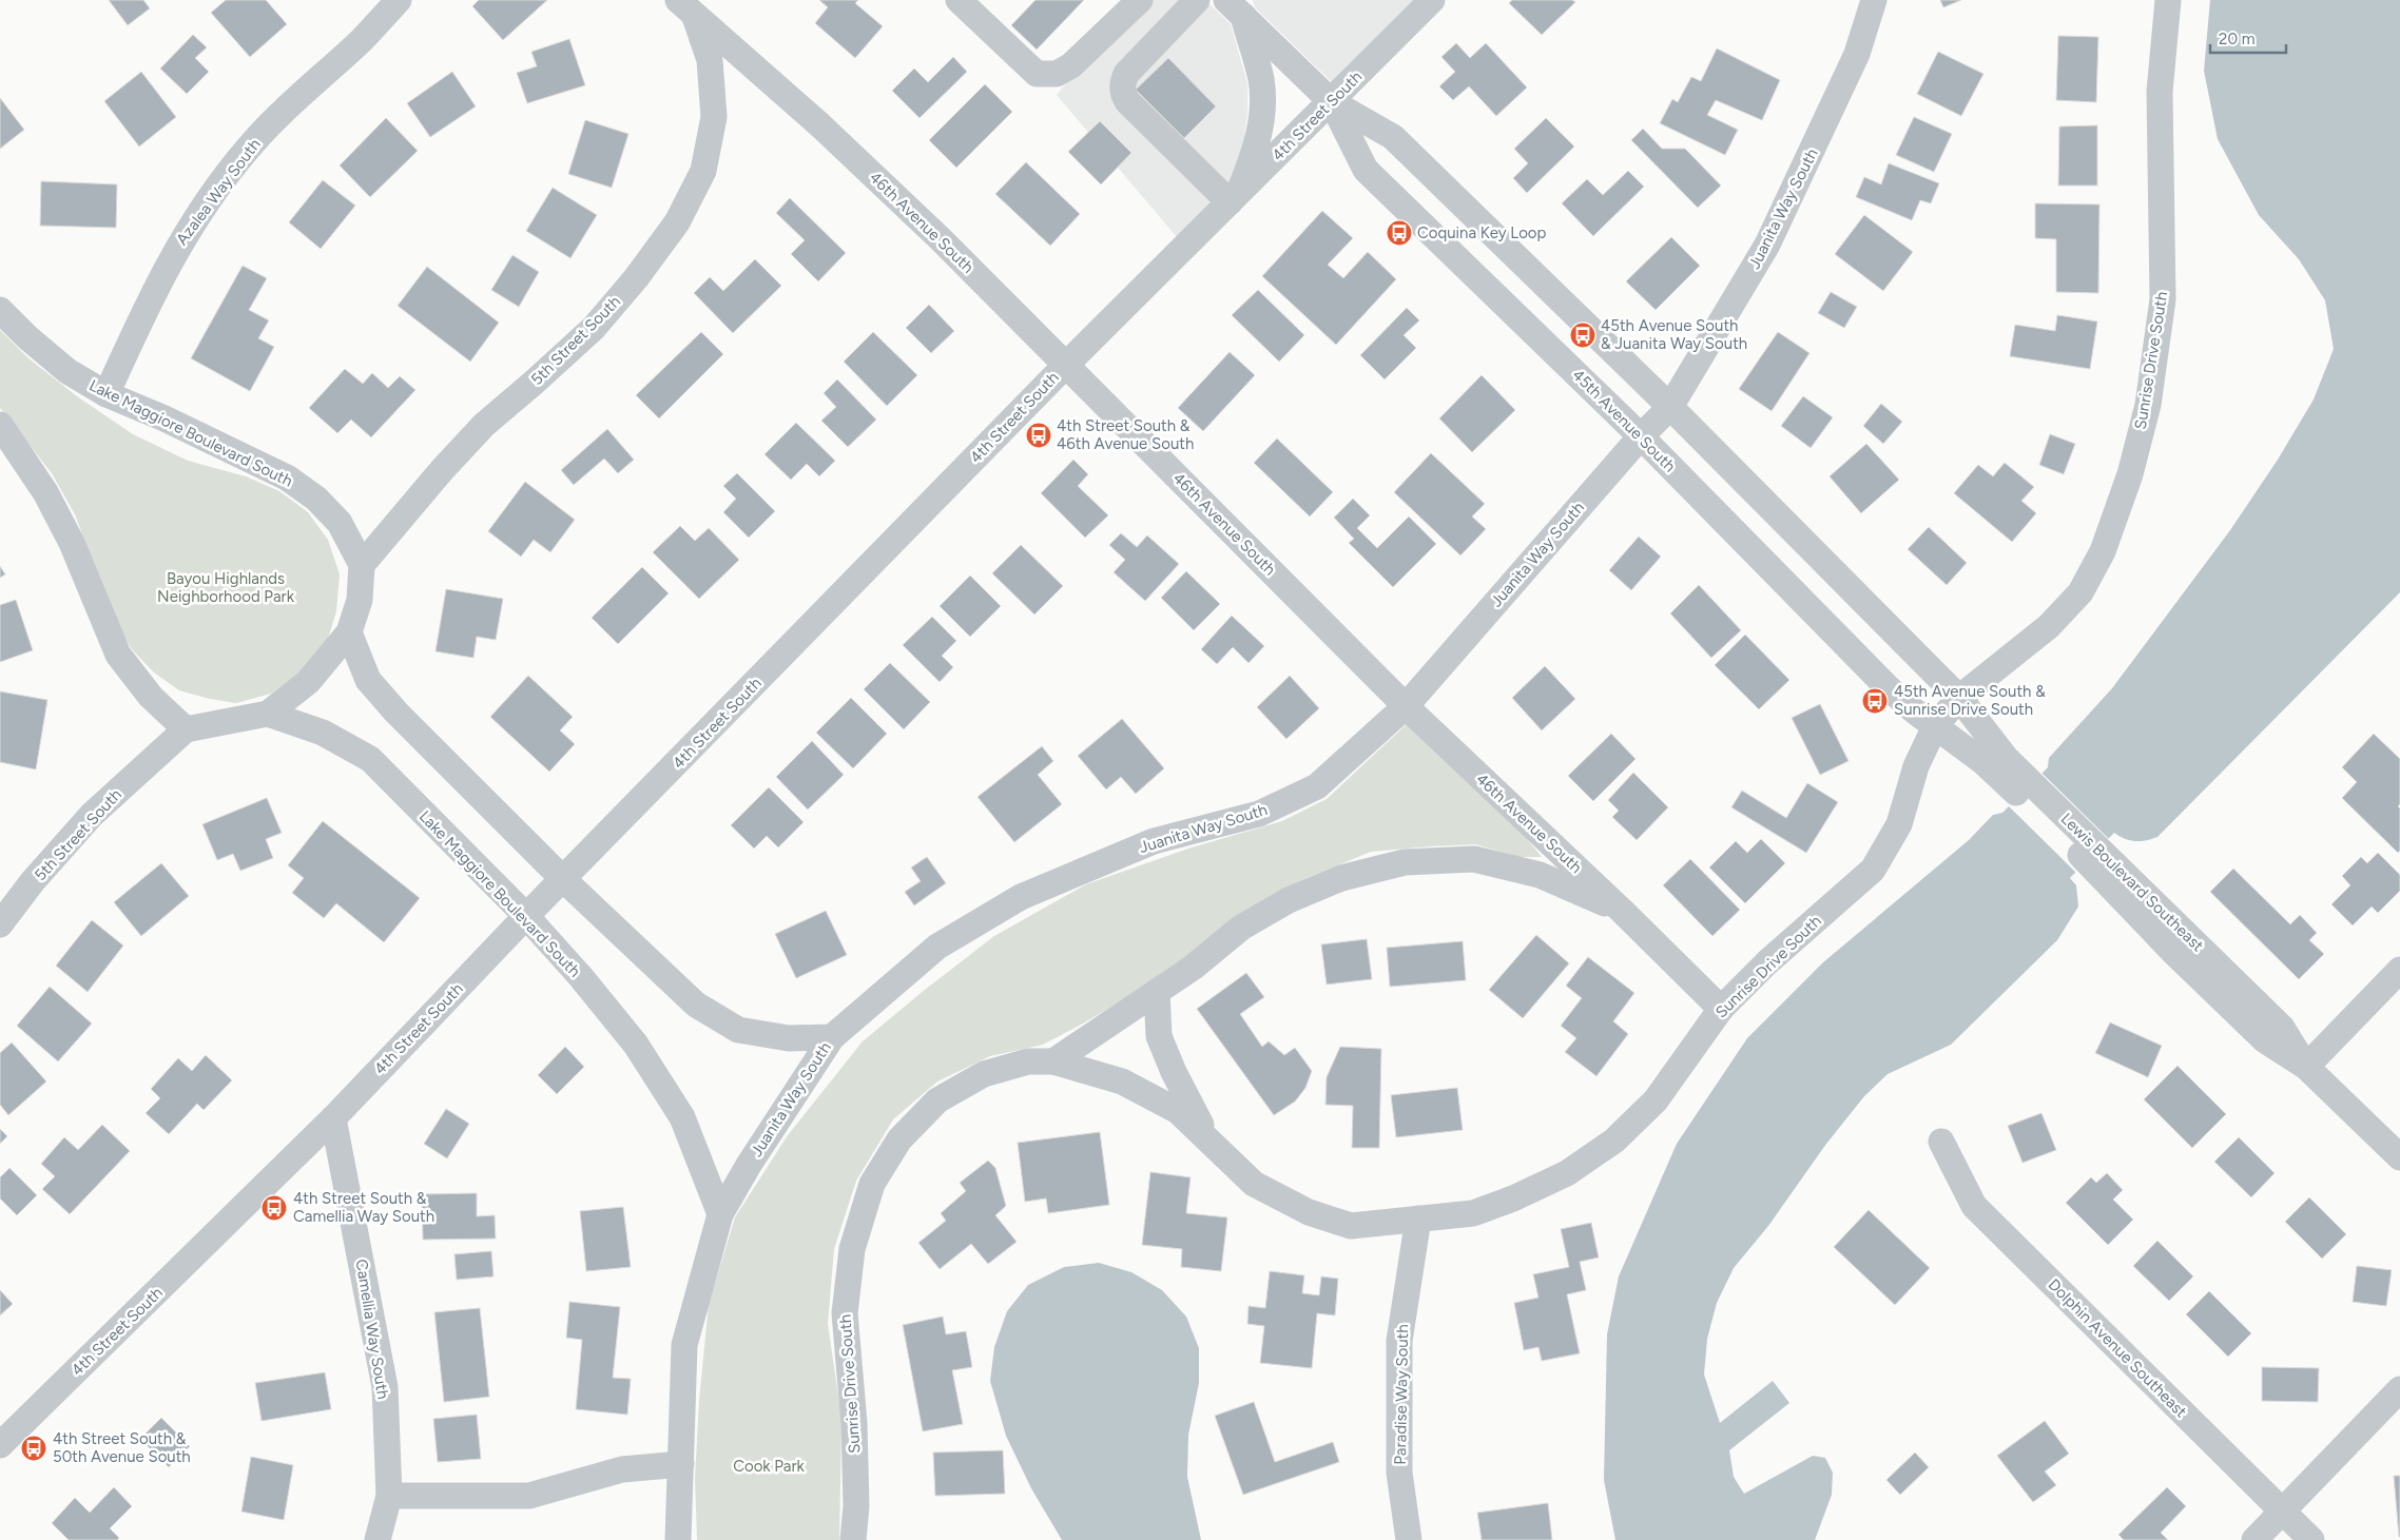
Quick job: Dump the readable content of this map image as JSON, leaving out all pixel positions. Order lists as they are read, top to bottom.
{
  "streets": {
    "street": [
      "4th Street South",
      "Azalea Way South",
      "Juanita Way South",
      "46th Avenue South",
      "5th Street South",
      "Sunrise Drive South",
      "45th Avenue South",
      "Lake Maggiore Boulevard South",
      "Lewis Boulevard Southeast",
      "Camellia Way South",
      "Dolphin Avenue Southeast",
      "Paradise Way South"
    ]
  },
  "crossings": [
    ["4th Street South", "46th Avenue South"],
    ["4th Street South", "45th Avenue South"],
    ["4th Street South", "Lake Maggiore Boulevard South"],
    ["4th Street South", "Camellia Way South"],
    ["Azalea Way South", "Lake Maggiore Boulevard South"],
    ["Juanita Way South", "46th Avenue South"],
    ["Juanita Way South", "45th Avenue South"],
    ["Juanita Way South", "Lake Maggiore Boulevard South"],
    ["46th Avenue South", "5th Street South"],
    ["46th Avenue South", "Sunrise Drive South"],
    ["5th Street South", "Lake Maggiore Boulevard South"],
    ["Sunrise Drive South", "45th Avenue South"],
    ["Sunrise Drive South", "Lewis Boulevard Southeast"],
    ["Sunrise Drive South", "Paradise Way South"],
    ["45th Avenue South", "Lewis Boulevard Southeast"]
  ],
  "parks": ["Bayou Highlands Neighborhood Park", "Cook Park"],
  "places": {
    "bus stop": [
      "Coquina Key Loop",
      "45th Avenue South & Juanita Way South",
      "4th Street South & 46th Avenue South",
      "45th Avenue South & Sunrise Drive South",
      "4th Street South & Camellia Way South",
      "4th Street South & 50th Avenue South"
    ]
  },
  "scale_bar": "20 m"
}
